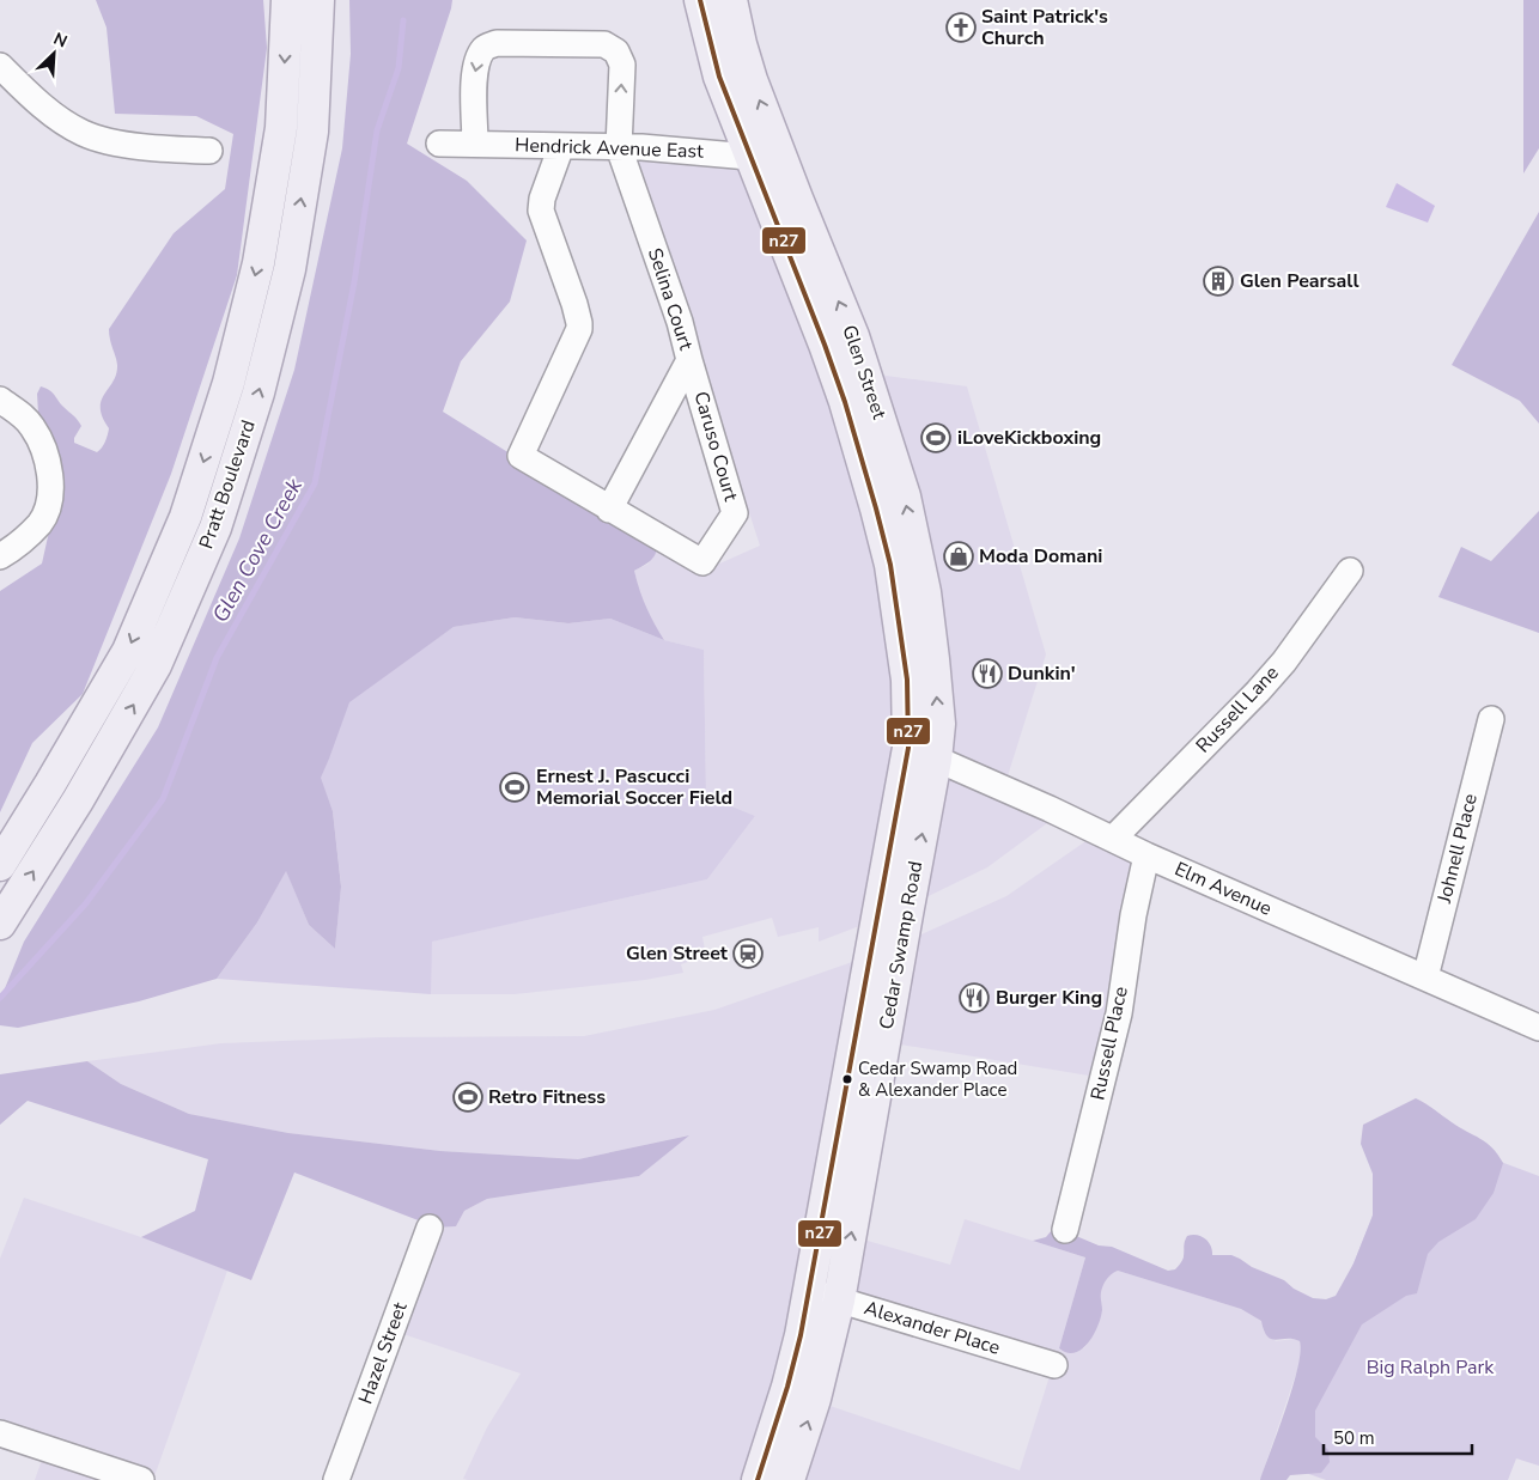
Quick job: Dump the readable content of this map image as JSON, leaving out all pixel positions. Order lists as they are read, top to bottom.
{
  "streets": {
    "main road": ["Glen Street", "Pratt Boulevard", "Cedar Swamp Road"],
    "street": [
      "Hendrick Avenue East",
      "Selina Court",
      "Caruso Court",
      "Russell Lane",
      "Johnell Place",
      "Elm Avenue",
      "Russell Place",
      "Alexander Place",
      "Hazel Street"
    ]
  },
  "crossings": [
    ["Hendrick Avenue East", "Selina Court"],
    ["Hendrick Avenue East", "Glen Street"],
    ["Selina Court", "Caruso Court"],
    ["Glen Street", "Elm Avenue"],
    ["Glen Street", "Cedar Swamp Road"],
    ["Russell Lane", "Elm Avenue"],
    ["Johnell Place", "Elm Avenue"],
    ["Elm Avenue", "Cedar Swamp Road"],
    ["Elm Avenue", "Russell Place"],
    ["Cedar Swamp Road", "Alexander Place"]
  ],
  "water": ["Glen Cove Creek"],
  "parks": ["Big Ralph Park"],
  "places": {
    "church": ["Saint Patrick's Church"],
    "building": ["Glen Pearsall"],
    "sports": ["iLoveKickboxing", "Ernest J. Pascucci Memorial Soccer Field", "Retro Fitness"],
    "shop": ["Moda Domani"],
    "restaurant": ["Dunkin'", "Burger King"],
    "station": ["Glen Street"],
    "other": ["Cedar Swamp Road & Alexander Place"]
  },
  "lines": ["transit line n27"],
  "scale_bar": "50 m",
  "north": "top right"
}
